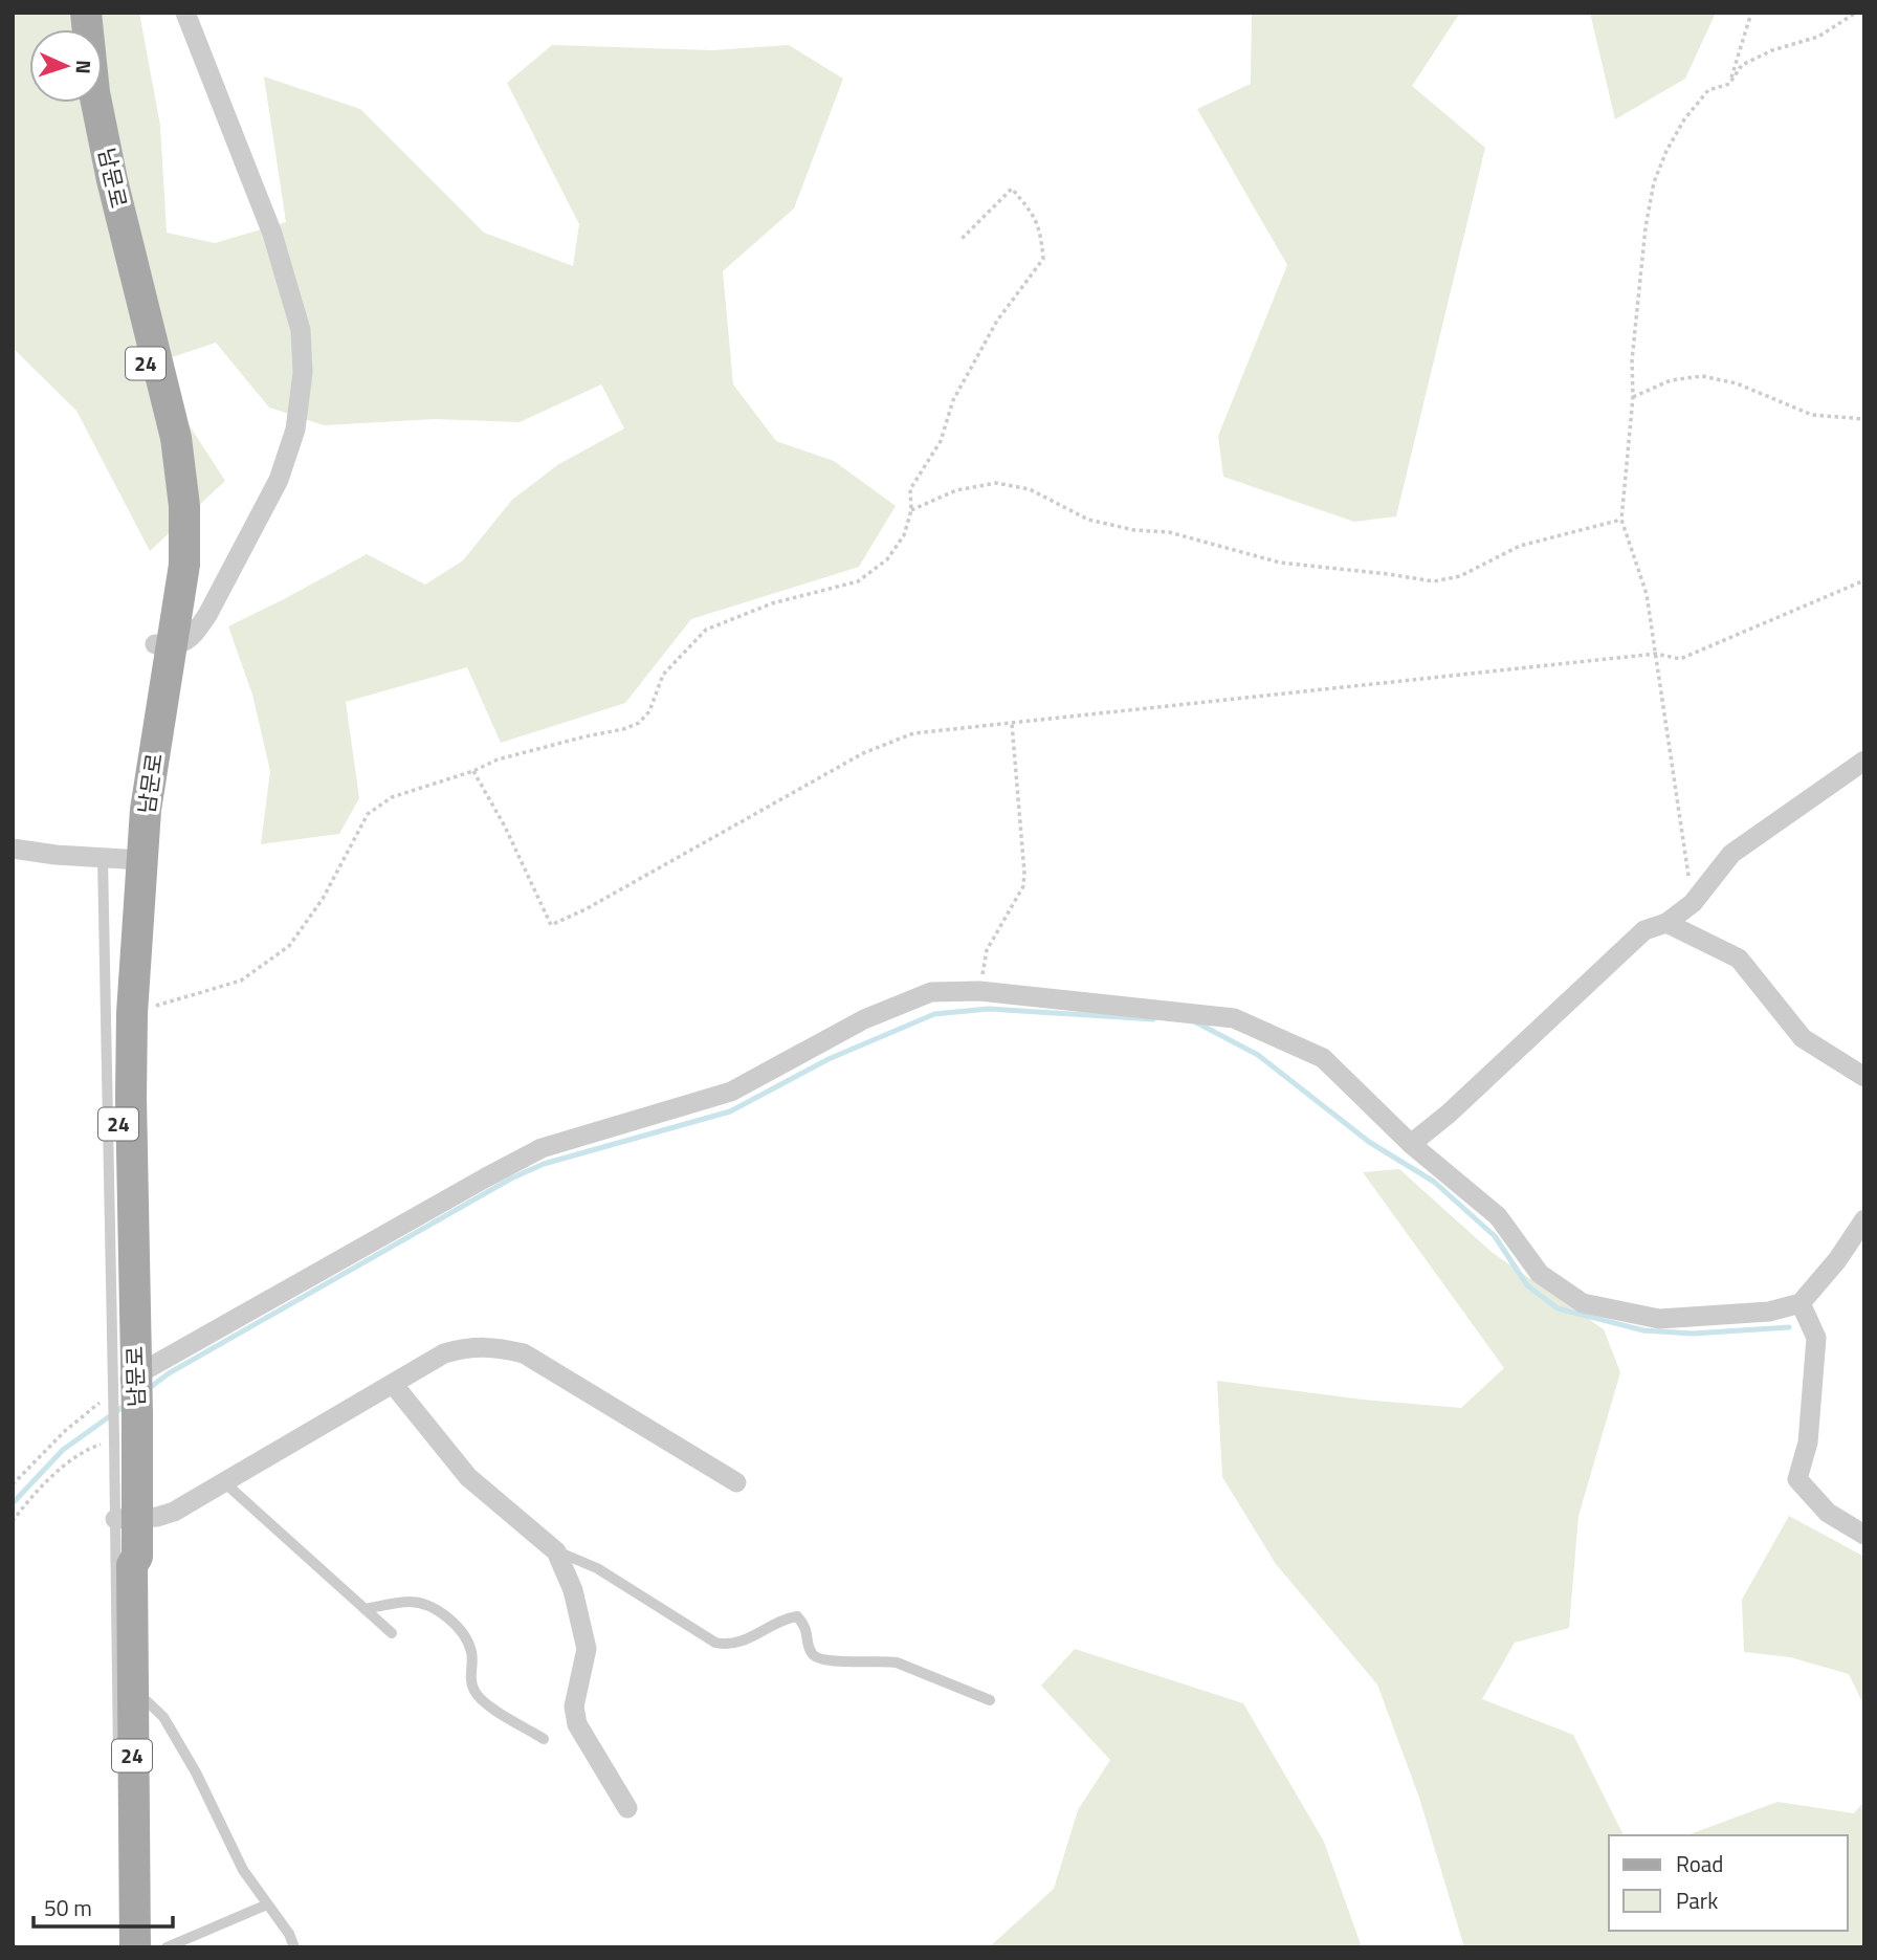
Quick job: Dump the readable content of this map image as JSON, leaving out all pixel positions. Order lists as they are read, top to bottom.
{
  "streets": {
    "main road": ["남문로", "24"]
  },
  "legend": ["Road", "Park"],
  "scale_bar": "50 m",
  "north": "right"
}
